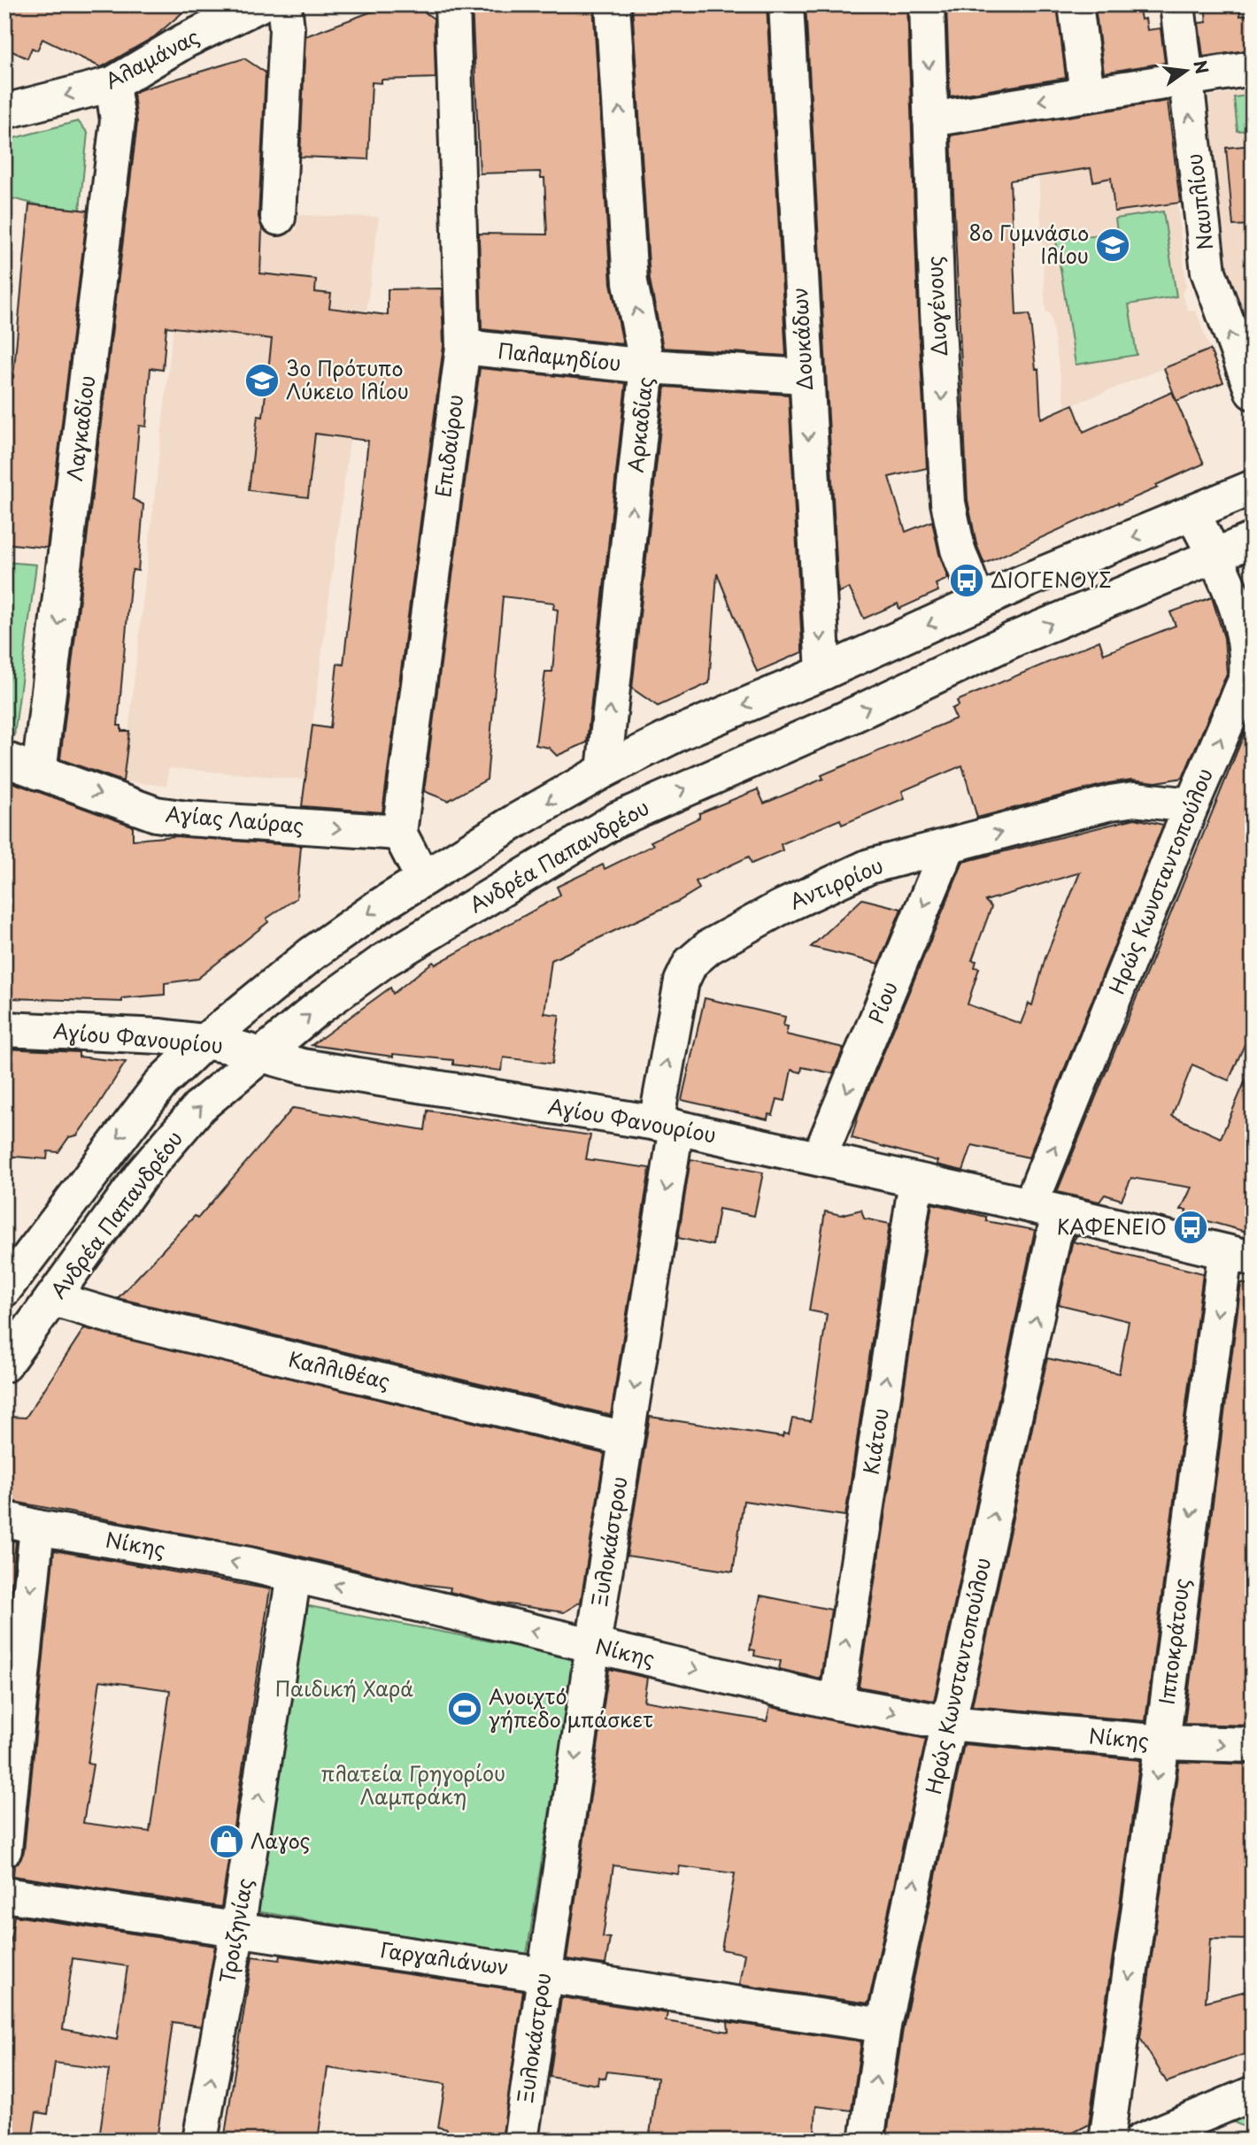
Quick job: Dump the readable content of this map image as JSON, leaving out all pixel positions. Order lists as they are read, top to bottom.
{
  "streets": {
    "street": [
      "Αλαμάνας",
      "Ναυπλίου",
      "Διογένους",
      "Δουκάδων",
      "Παλαμηδίου",
      "Αρκαδίας",
      "Λαγκαδίου",
      "Επιδαύρου",
      "Αγίας Λαύρας",
      "Ανδρέα Παπανδρέου",
      "Ηρώς Κωνσταντοπούλου",
      "Αντιρρίου",
      "Ρίου",
      "Αγίου Φανουρίου",
      "Καλλιθέας",
      "Κιάτου",
      "Ξυλοκάστρου",
      "Νίκης",
      "Ιπποκράτους",
      "Τροιζηνίας",
      "Γαργαλιάνων"
    ]
  },
  "crossings": [
    ["Αλαμάνας", "Λαγκαδίου"],
    ["Δουκάδων", "Παλαμηδίου"],
    ["Παλαμηδίου", "Αρκαδίας"],
    ["Παλαμηδίου", "Επιδαύρου"],
    ["Λαγκαδίου", "Αγίας Λαύρας"],
    ["Επιδαύρου", "Αγίας Λαύρας"],
    ["Ανδρέα Παπανδρέου", "Ηρώς Κωνσταντοπούλου"],
    ["Ανδρέα Παπανδρέου", "Αγίου Φανουρίου"],
    ["Ανδρέα Παπανδρέου", "Καλλιθέας"],
    ["Ηρώς Κωνσταντοπούλου", "Αντιρρίου"],
    ["Ηρώς Κωνσταντοπούλου", "Αγίου Φανουρίου"],
    ["Ηρώς Κωνσταντοπούλου", "Νίκης"],
    ["Ηρώς Κωνσταντοπούλου", "Γαργαλιάνων"],
    ["Αντιρρίου", "Ρίου"],
    ["Αντιρρίου", "Αγίου Φανουρίου"],
    ["Αντιρρίου", "Ξυλοκάστρου"],
    ["Ρίου", "Αγίου Φανουρίου"],
    ["Αγίου Φανουρίου", "Κιάτου"],
    ["Αγίου Φανουρίου", "Ξυλοκάστρου"],
    ["Αγίου Φανουρίου", "Ιπποκράτους"],
    ["Καλλιθέας", "Ξυλοκάστρου"],
    ["Κιάτου", "Νίκης"],
    ["Ξυλοκάστρου", "Νίκης"],
    ["Ξυλοκάστρου", "Γαργαλιάνων"],
    ["Νίκης", "Ιπποκράτους"],
    ["Νίκης", "Τροιζηνίας"],
    ["Τροιζηνίας", "Γαργαλιάνων"]
  ],
  "one_way": [
    "Αλαμάνας",
    "Ναυπλίου",
    "Διογένους",
    "Δουκάδων",
    "Αρκαδίας",
    "Λαγκαδίου",
    "Αγίας Λαύρας",
    "Ηρώς Κωνσταντοπούλου",
    "Ρίου",
    "Κιάτου",
    "Ξυλοκάστρου",
    "Ιπποκράτους"
  ],
  "parks": ["Παιδική Χαρά", "πλατεία Γρηγορίου Λαμπράκη"],
  "places": {
    "school or university": ["8ο Γυμνάσιο Ιλίου", "3ο Πρότυπο Λύκειο Ιλίου"],
    "bus stop": ["ΔΙΟΓΕΝΟΥΣ", "ΚΑΦΕΝΕΙΟ"],
    "sports": ["Ανοιχτό γήπεδο μπάσκετ"],
    "shop": ["Λαγος"]
  },
  "north": "right"
}
